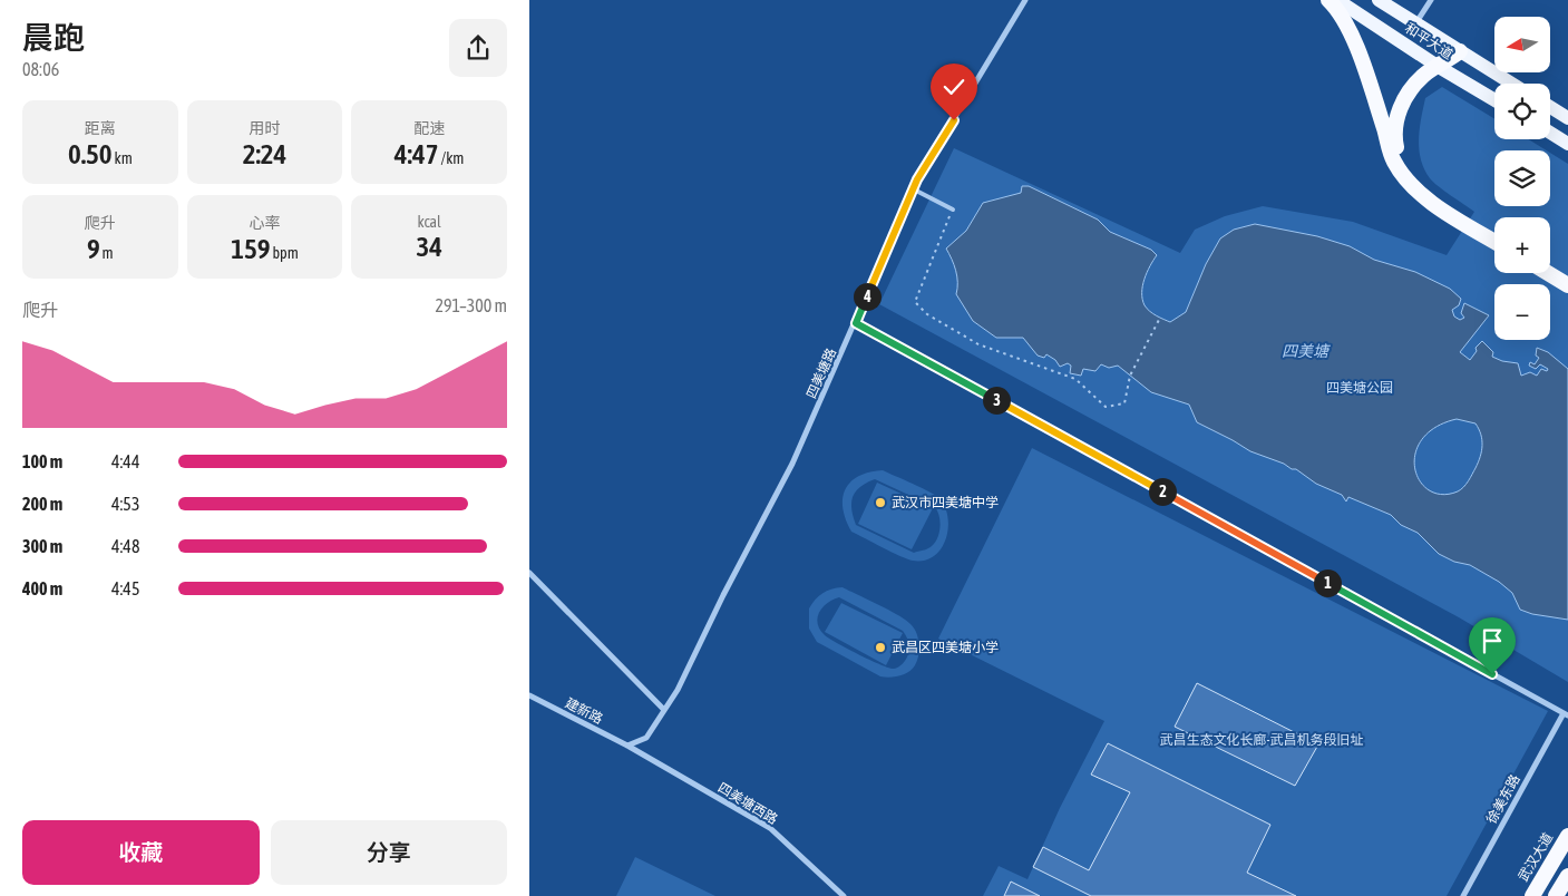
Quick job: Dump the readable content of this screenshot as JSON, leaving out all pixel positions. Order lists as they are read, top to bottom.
{
  "streets": {
    "highway": ["武汉大道"],
    "main road": ["和平大道"],
    "street": [
      "四美塘路",
      "建新路",
      "徐美东路",
      "四美塘西路"
    ]
  },
  "crossings": [
    ["四美塘路", "建新路"],
    ["四美塘路", "四美塘西路"],
    ["建新路", "四美塘西路"]
  ],
  "water": ["四美塘"],
  "parks": ["四美塘公园", "武昌生态文化长廊-武昌机务段旧址"],
  "places": ["武汉市四美塘中学", "武昌区四美塘小学"],
  "north": "left",
  "page": {
    "heading": ["晨跑", "08:06"],
    "map_buttons": ["+", "−"],
    "stats": [
      ["距离", "0.50 km"],
      ["用时", "2:24"],
      ["配速", "4:47 /km"],
      ["爬升", "9 m"],
      ["心率", "159 bpm"],
      ["kcal", "34"]
    ],
    "pins": [
      "4",
      "3",
      "2",
      "1"
    ],
    "chart": ["爬升", "291–300 m"],
    "list": [
      {
        "name": "100 m",
        "note": "4:44"
      },
      {
        "name": "200 m",
        "note": "4:53"
      },
      {
        "name": "300 m",
        "note": "4:48"
      },
      {
        "name": "400 m",
        "note": "4:45"
      }
    ],
    "buttons": ["收藏", "分享"]
  }
}
